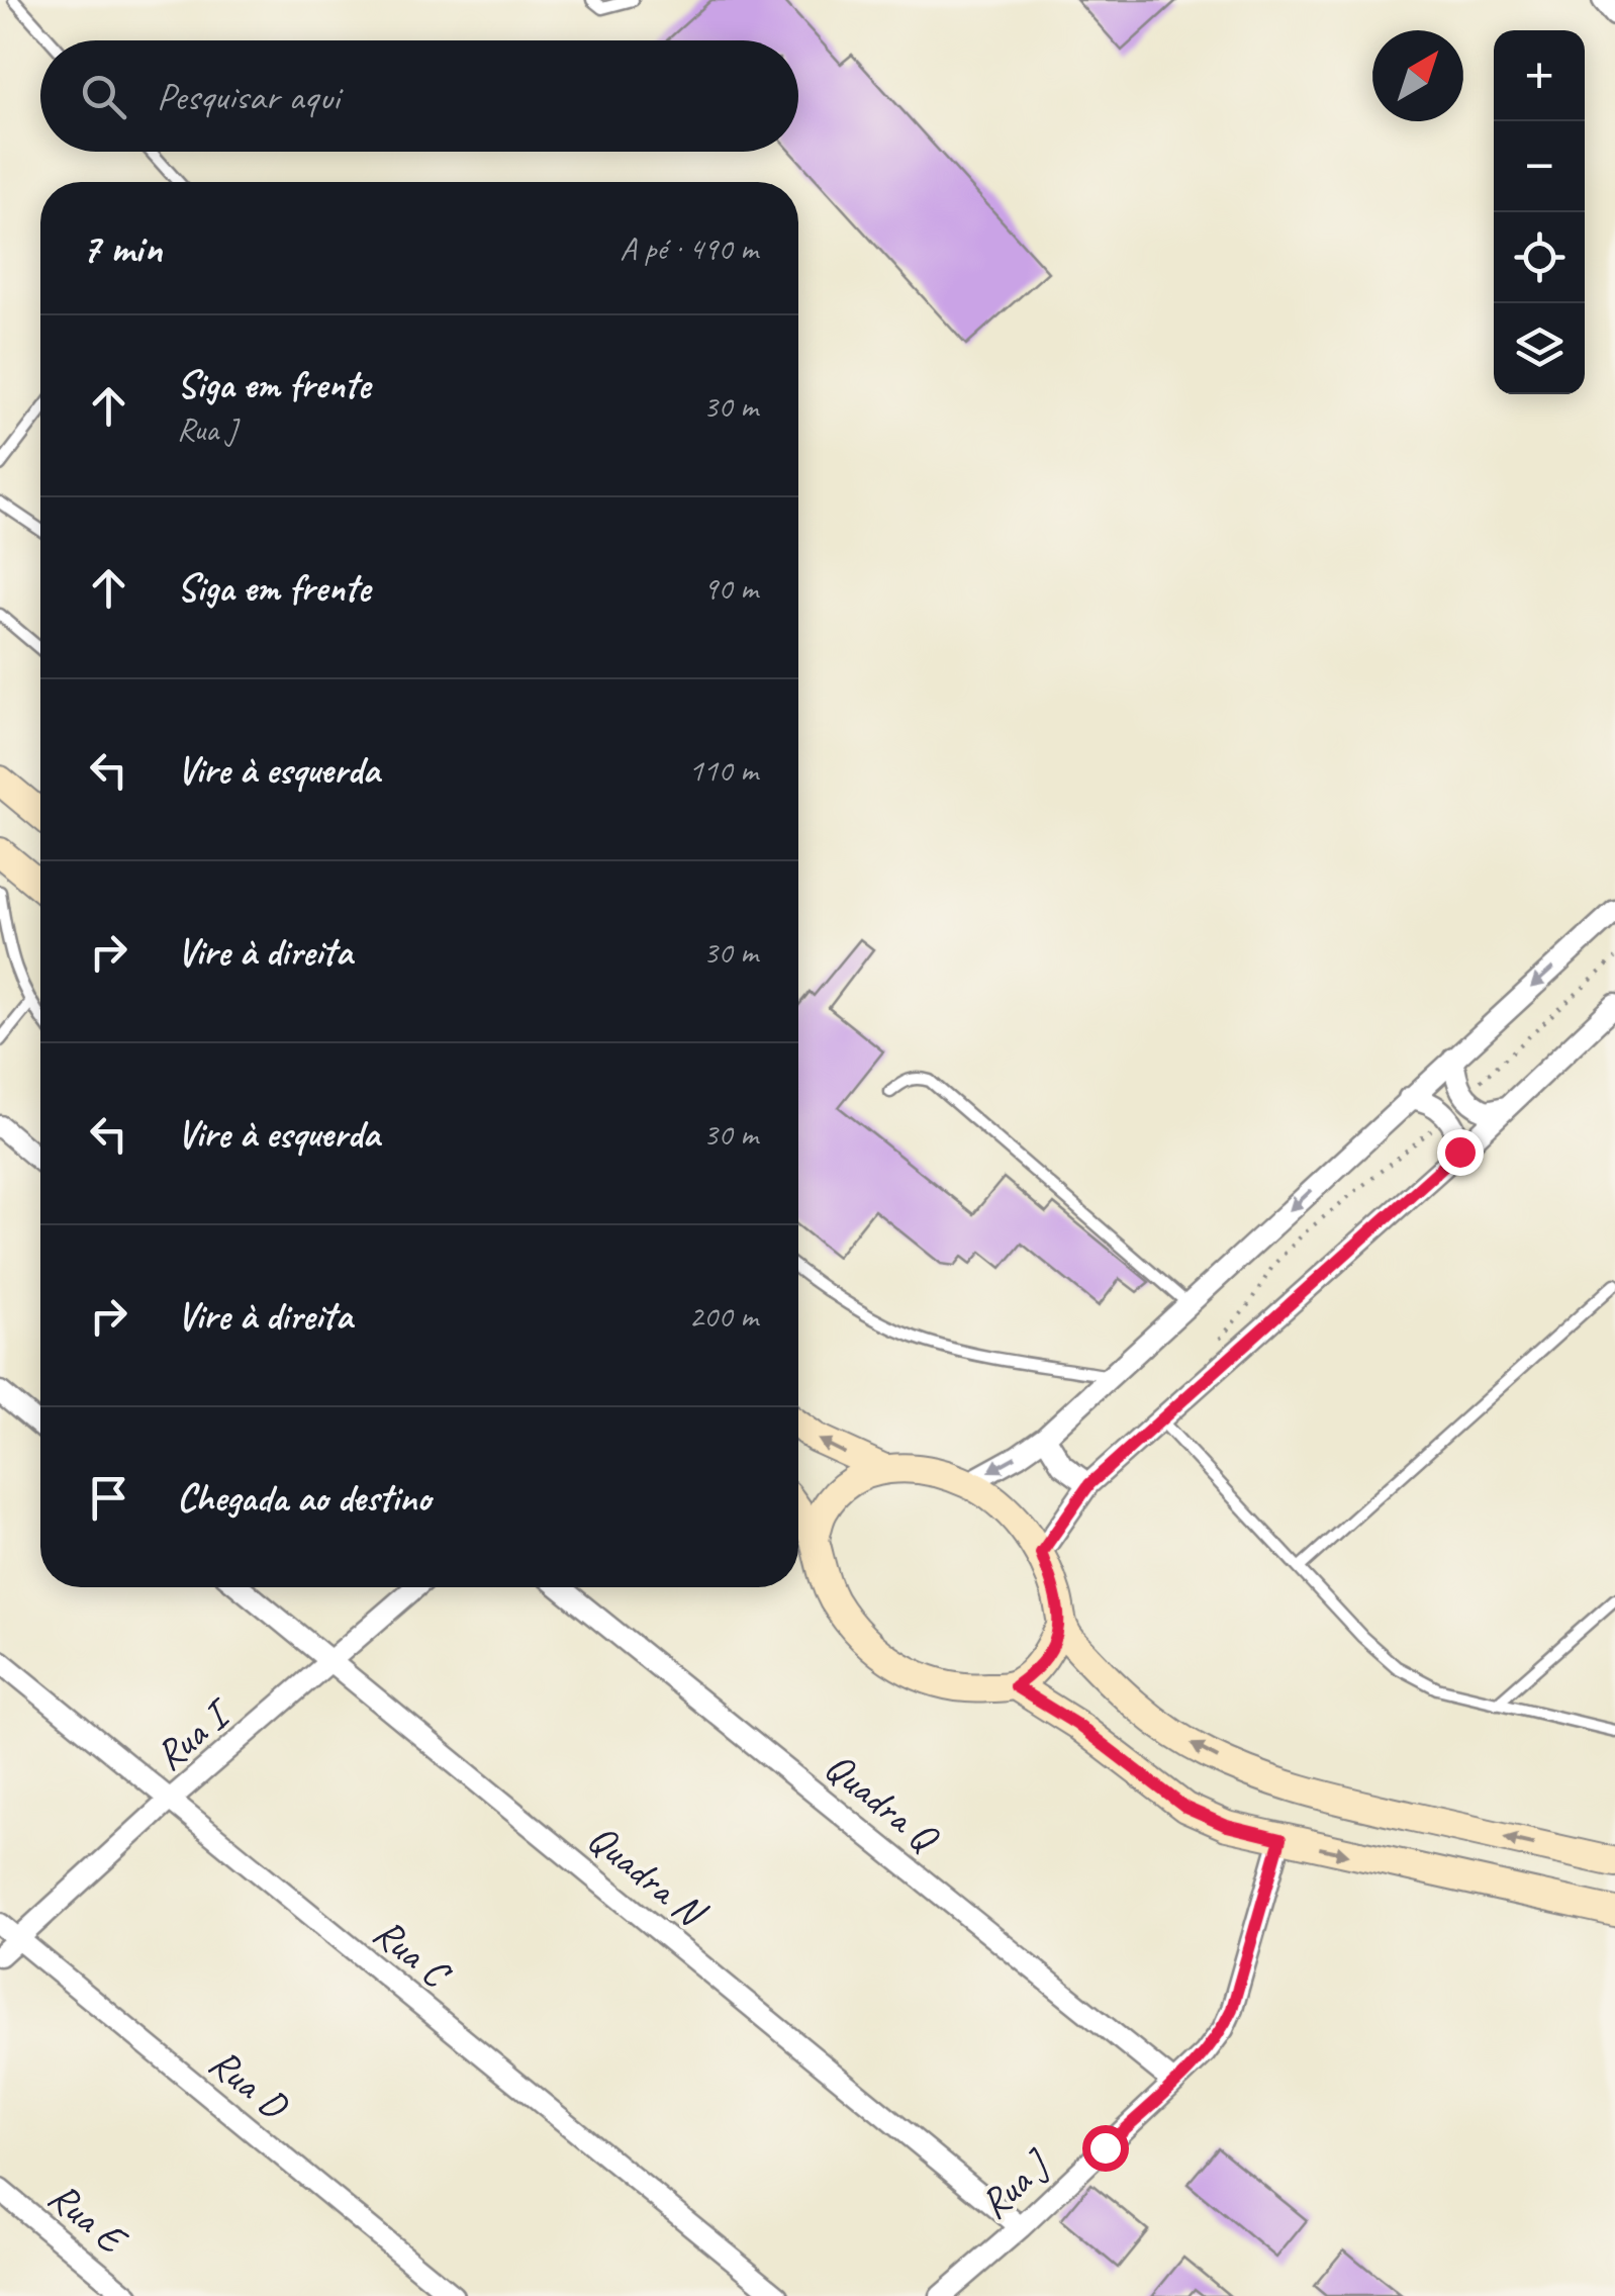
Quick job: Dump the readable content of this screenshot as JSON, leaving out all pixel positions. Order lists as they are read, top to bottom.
{
  "streets": {
    "street": [
      "Rua I",
      "Quadra Q",
      "Quadra N",
      "Rua C",
      "Rua D",
      "Rua J",
      "Rua E"
    ]
  },
  "crossings": [
    ["Rua I", "Quadra N"],
    ["Rua I", "Rua C"],
    ["Rua I", "Rua D"],
    ["Quadra Q", "Rua J"],
    ["Quadra N", "Rua J"]
  ],
  "north": "top right",
  "page": {
    "map_buttons": ["+", "−"],
    "search": "Pesquisar aqui",
    "heading": ["7 min", "A pé · 490 m"],
    "list": [
      ["Siga em frente", "Rua J", "30 m"],
      ["Siga em frente", "90 m"],
      ["Vire à esquerda", "110 m"],
      ["Vire à direita", "30 m"],
      ["Vire à esquerda", "30 m"],
      ["Vire à direita", "200 m"],
      "Chegada ao destino"
    ]
  }
}
